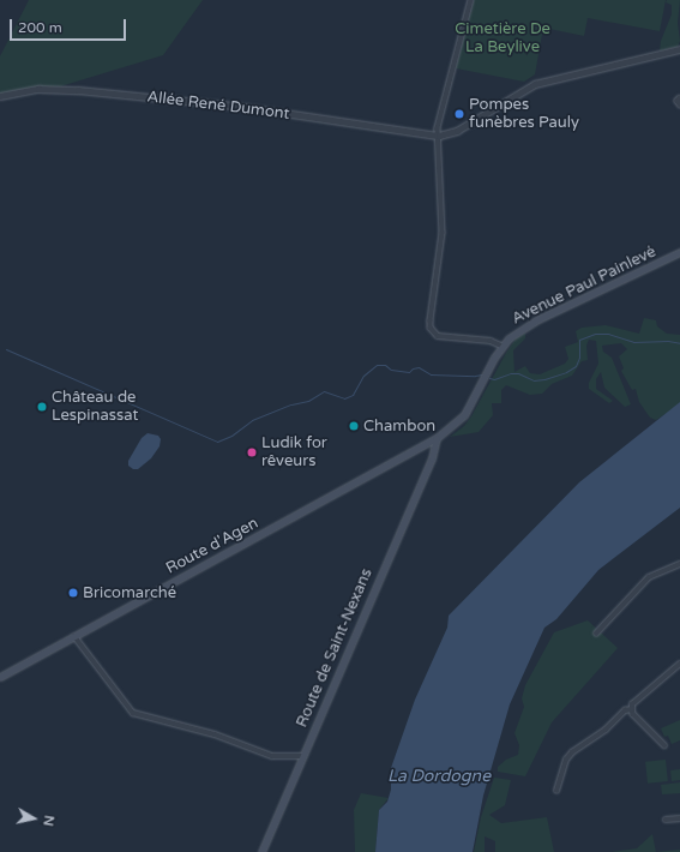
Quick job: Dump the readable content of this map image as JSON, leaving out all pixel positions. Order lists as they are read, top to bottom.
{
  "streets": {
    "main road": ["Avenue Paul Painlevé", "Route d'Agen", "Route de Saint-Nexans"],
    "street": ["Allée René Dumont"]
  },
  "crossings": [
    ["Avenue Paul Painlevé", "Route d'Agen"],
    ["Avenue Paul Painlevé", "Route de Saint-Nexans"],
    ["Route d'Agen", "Route de Saint-Nexans"]
  ],
  "water": ["La Dordogne"],
  "parks": ["Cimetière De La Beylive"],
  "places": [
    "Pompes funèbres Pauly",
    "Château de Lespinassat",
    "Chambon",
    "Ludik for rêveurs",
    "Bricomarché"
  ],
  "scale_bar": "200 m",
  "north": "right"
}
